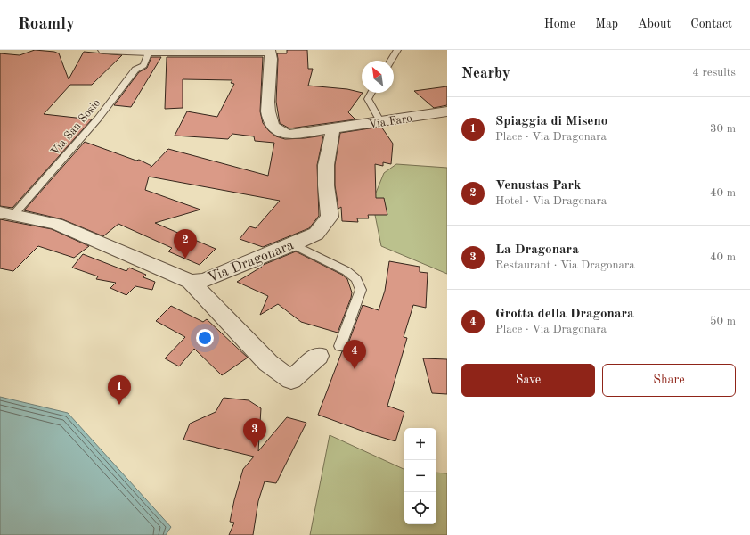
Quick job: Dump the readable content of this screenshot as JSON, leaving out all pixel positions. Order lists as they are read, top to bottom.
{
  "streets": {
    "street": ["Via Faro", "Via Dragonara"],
    "lane": ["Via San Sosio"]
  },
  "crossings": [
    ["Via Faro", "Via San Sosio"],
    ["Via Faro", "Via Dragonara"],
    ["Via San Sosio", "Via Dragonara"]
  ],
  "north": "top left",
  "page": {
    "header": "Roamly",
    "nav": [
      "Home",
      "Map",
      "About",
      "Contact"
    ],
    "heading": ["Nearby", "4 results"],
    "list": [
      {
        "mark": "1",
        "name": "Spiaggia di Miseno",
        "note": "Place · Via Dragonara",
        "value": "30 m"
      },
      {
        "mark": "2",
        "name": "Venustas Park",
        "note": "Hotel · Via Dragonara",
        "value": "40 m"
      },
      {
        "mark": "3",
        "name": "La Dragonara",
        "note": "Restaurant · Via Dragonara",
        "value": "40 m"
      },
      {
        "mark": "4",
        "name": "Grotta della Dragonara",
        "note": "Place · Via Dragonara",
        "value": "50 m"
      }
    ],
    "pins": [
      "2",
      "4",
      "1",
      "3"
    ],
    "buttons": ["Save", "Share"],
    "map_buttons": ["+", "−"]
  }
}
